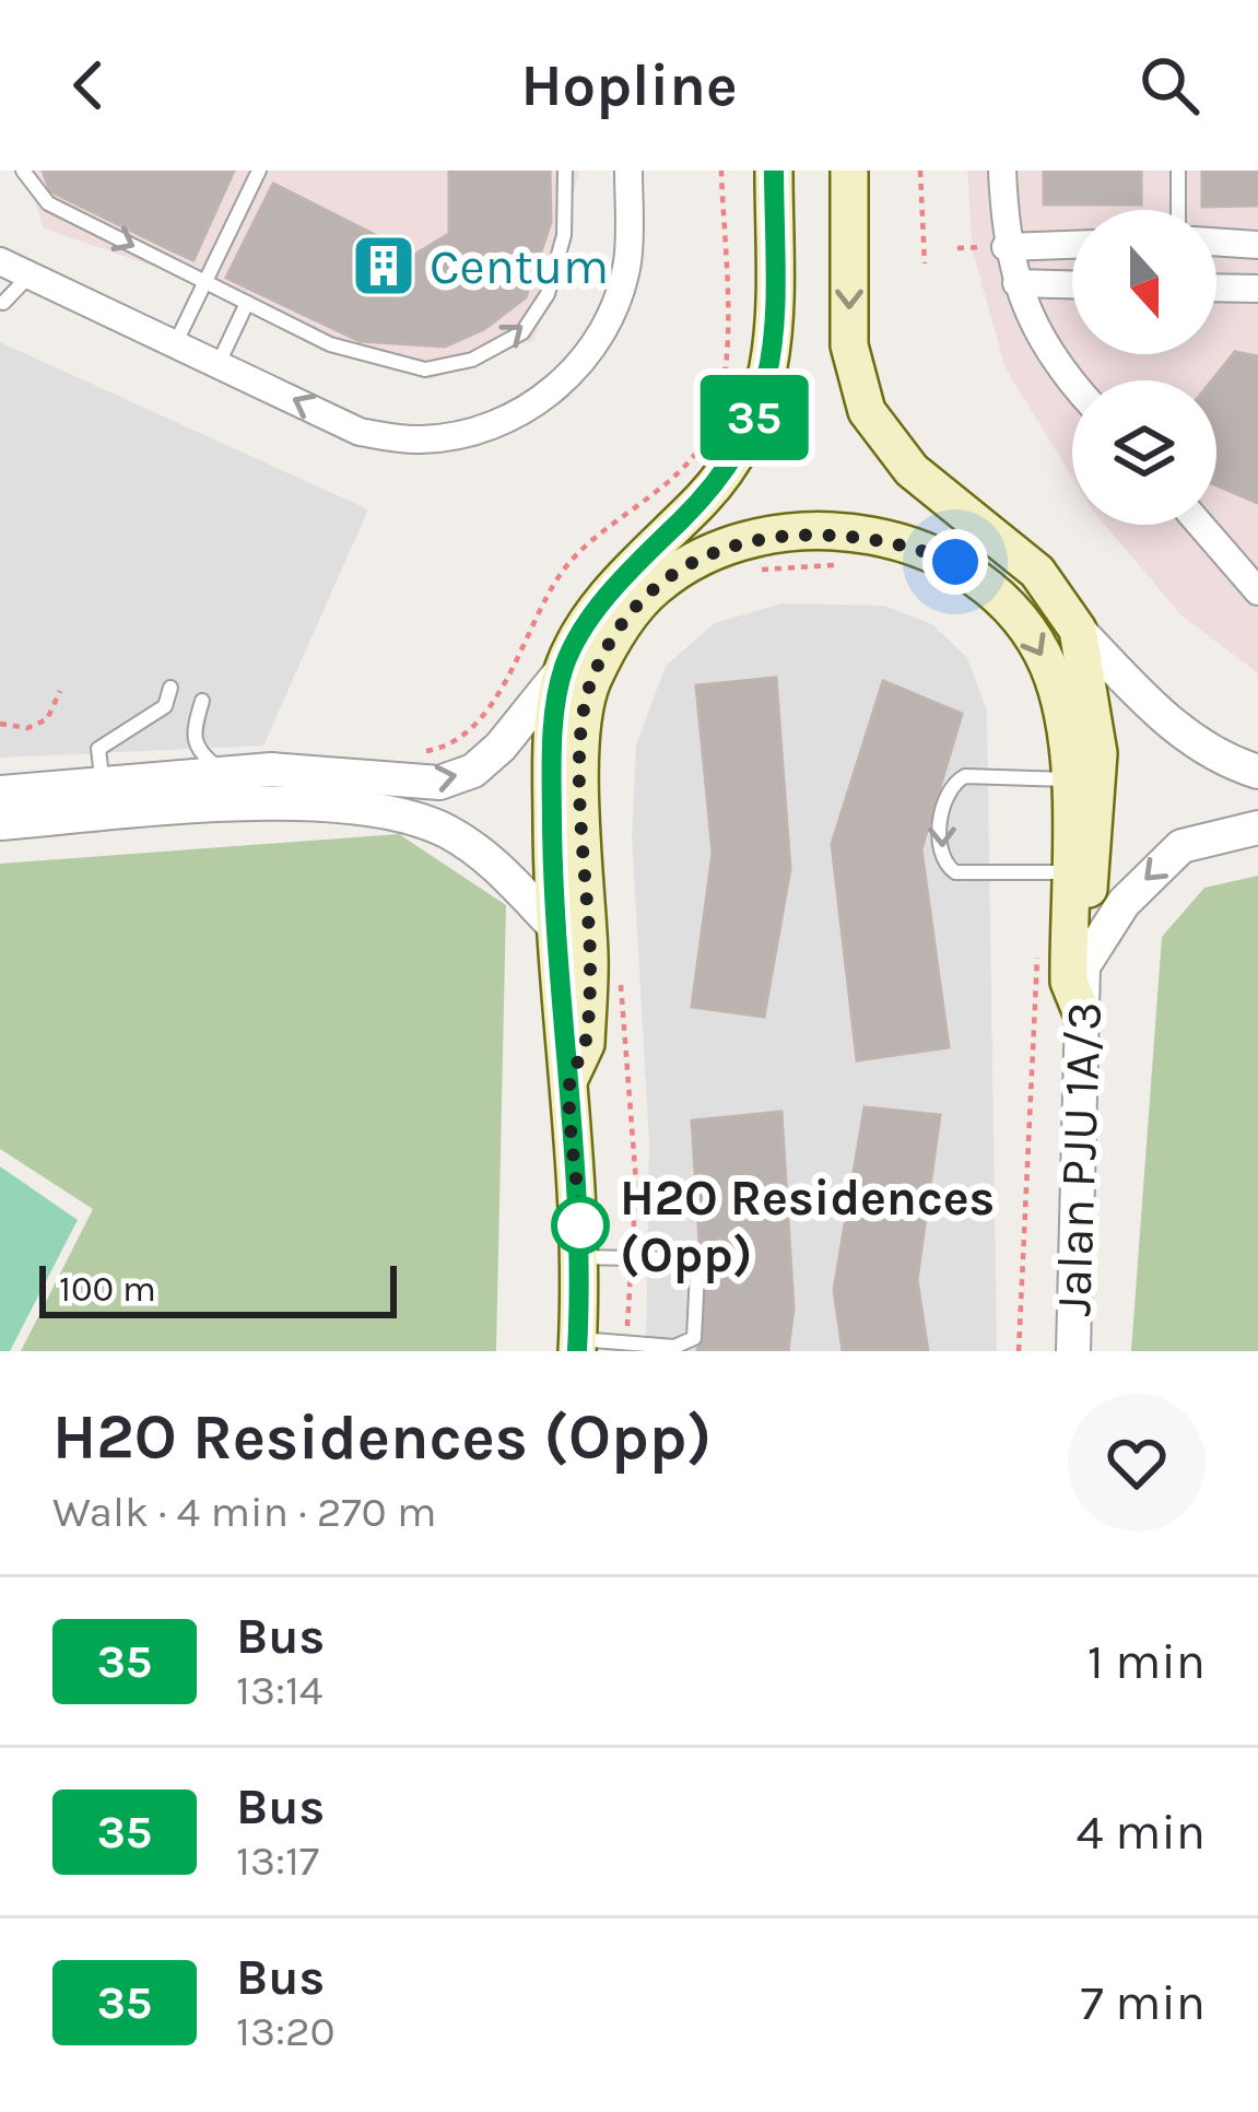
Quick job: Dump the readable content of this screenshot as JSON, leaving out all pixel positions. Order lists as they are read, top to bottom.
{
  "streets": {
    "street": ["Jalan PJU 1A/3"]
  },
  "places": {
    "building": ["Centum"],
    "other": ["H2O Residences (Opp)"]
  },
  "lines": ["bus line 35"],
  "scale_bar": "100 m",
  "north": "bottom",
  "page": {
    "header": "Hopline",
    "on_map": "35",
    "scale": "100 m",
    "heading": ["H2O Residences (Opp)", "Walk · 4 min · 270 m"],
    "list": [
      {
        "mark": "35",
        "name": "Bus",
        "note": "13:14",
        "value": "1 min"
      },
      {
        "mark": "35",
        "name": "Bus",
        "note": "13:17",
        "value": "4 min"
      },
      {
        "mark": "35",
        "name": "Bus",
        "note": "13:20",
        "value": "7 min"
      }
    ]
  }
}
